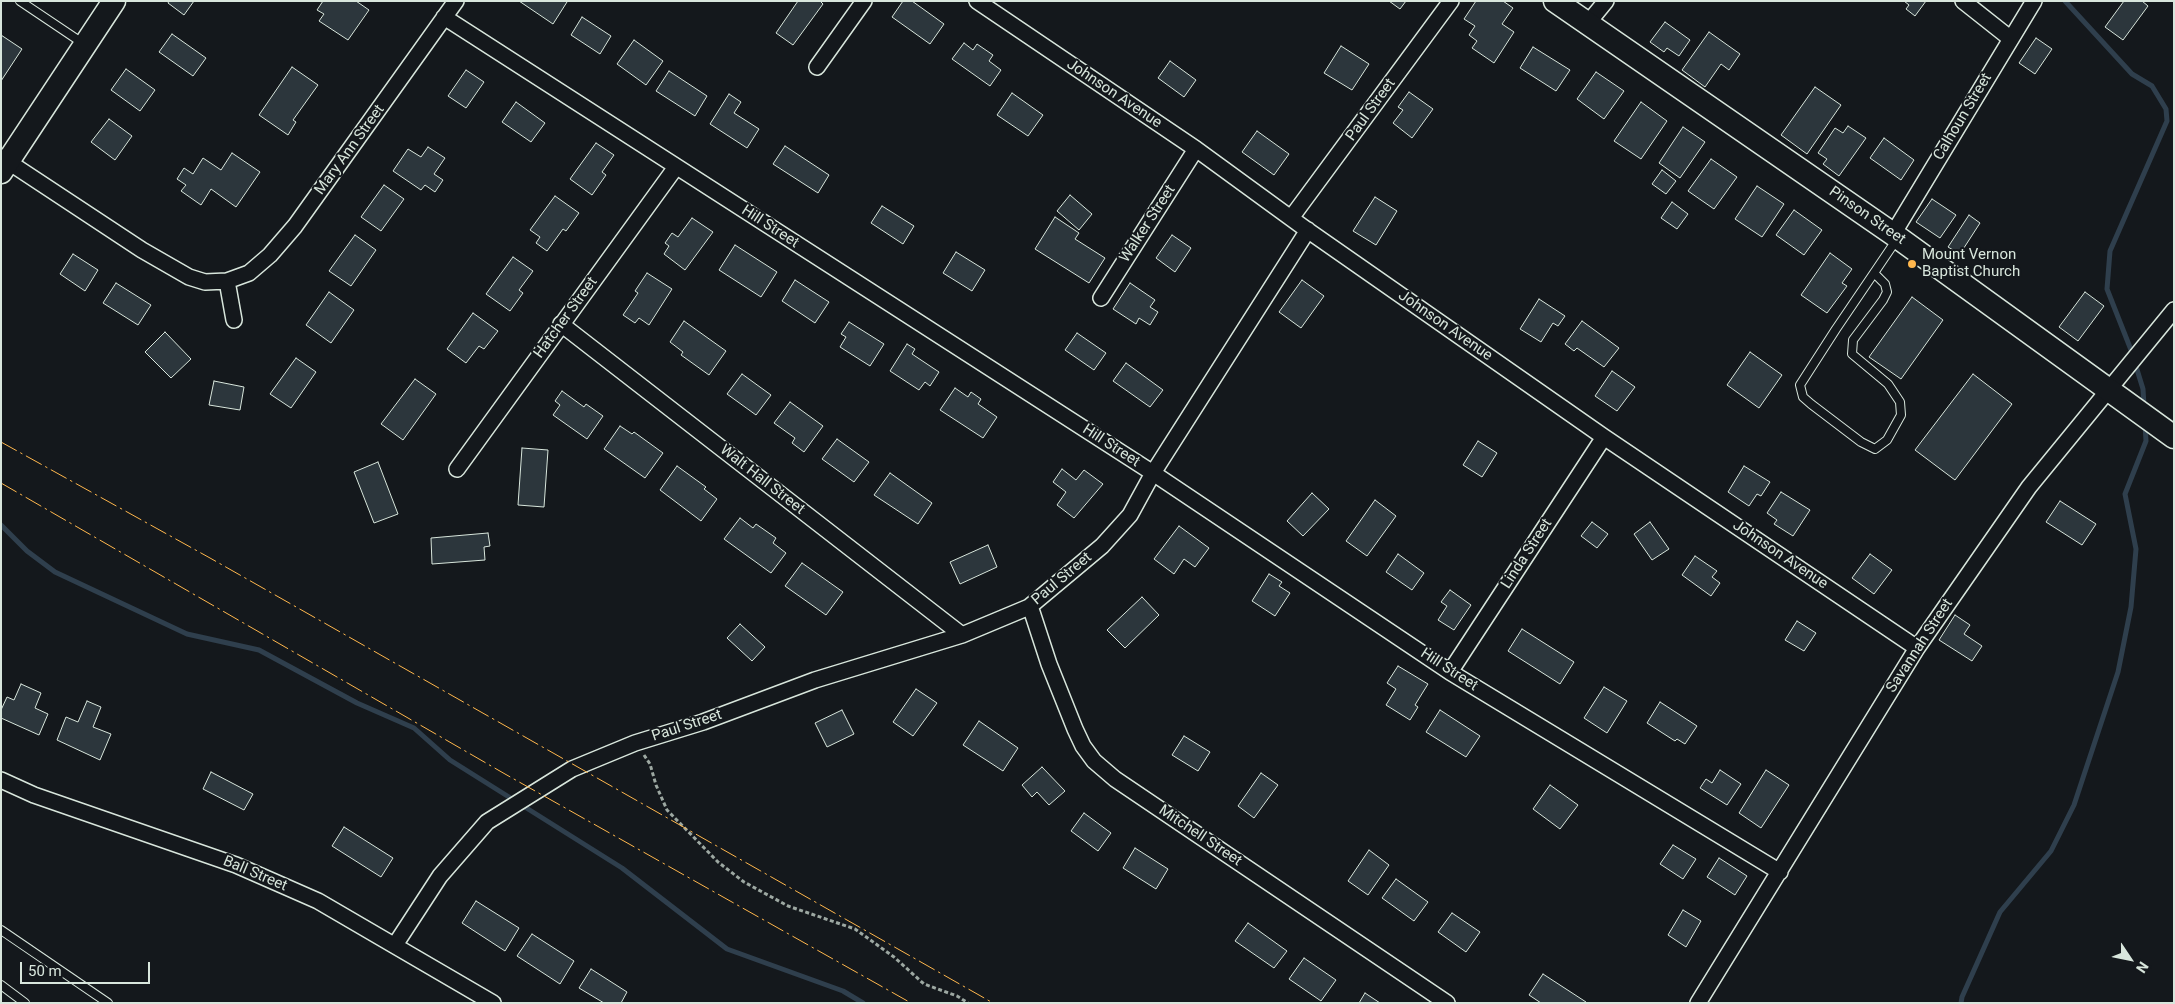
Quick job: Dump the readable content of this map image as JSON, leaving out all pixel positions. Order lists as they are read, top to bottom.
{
  "streets": {
    "street": [
      "Johnson Avenue",
      "Paul Street",
      "Calhoun Street",
      "Mary Ann Street",
      "Pinson Street",
      "Walker Street",
      "Hill Street",
      "Hatcher Street",
      "Walt Hall Street",
      "Linda Street",
      "Savannah Street",
      "Mitchell Street",
      "Ball Street"
    ]
  },
  "crossings": [
    ["Johnson Avenue", "Paul Street"],
    ["Johnson Avenue", "Walker Street"],
    ["Johnson Avenue", "Linda Street"],
    ["Johnson Avenue", "Savannah Street"],
    ["Paul Street", "Hill Street"],
    ["Paul Street", "Walt Hall Street"],
    ["Paul Street", "Mitchell Street"],
    ["Calhoun Street", "Pinson Street"],
    ["Mary Ann Street", "Hill Street"],
    ["Pinson Street", "Savannah Street"],
    ["Hill Street", "Hatcher Street"],
    ["Hill Street", "Linda Street"],
    ["Hill Street", "Savannah Street"],
    ["Hatcher Street", "Walt Hall Street"]
  ],
  "places": ["Mount Vernon Baptist Church"],
  "scale_bar": "50 m",
  "north": "bottom right"
}
